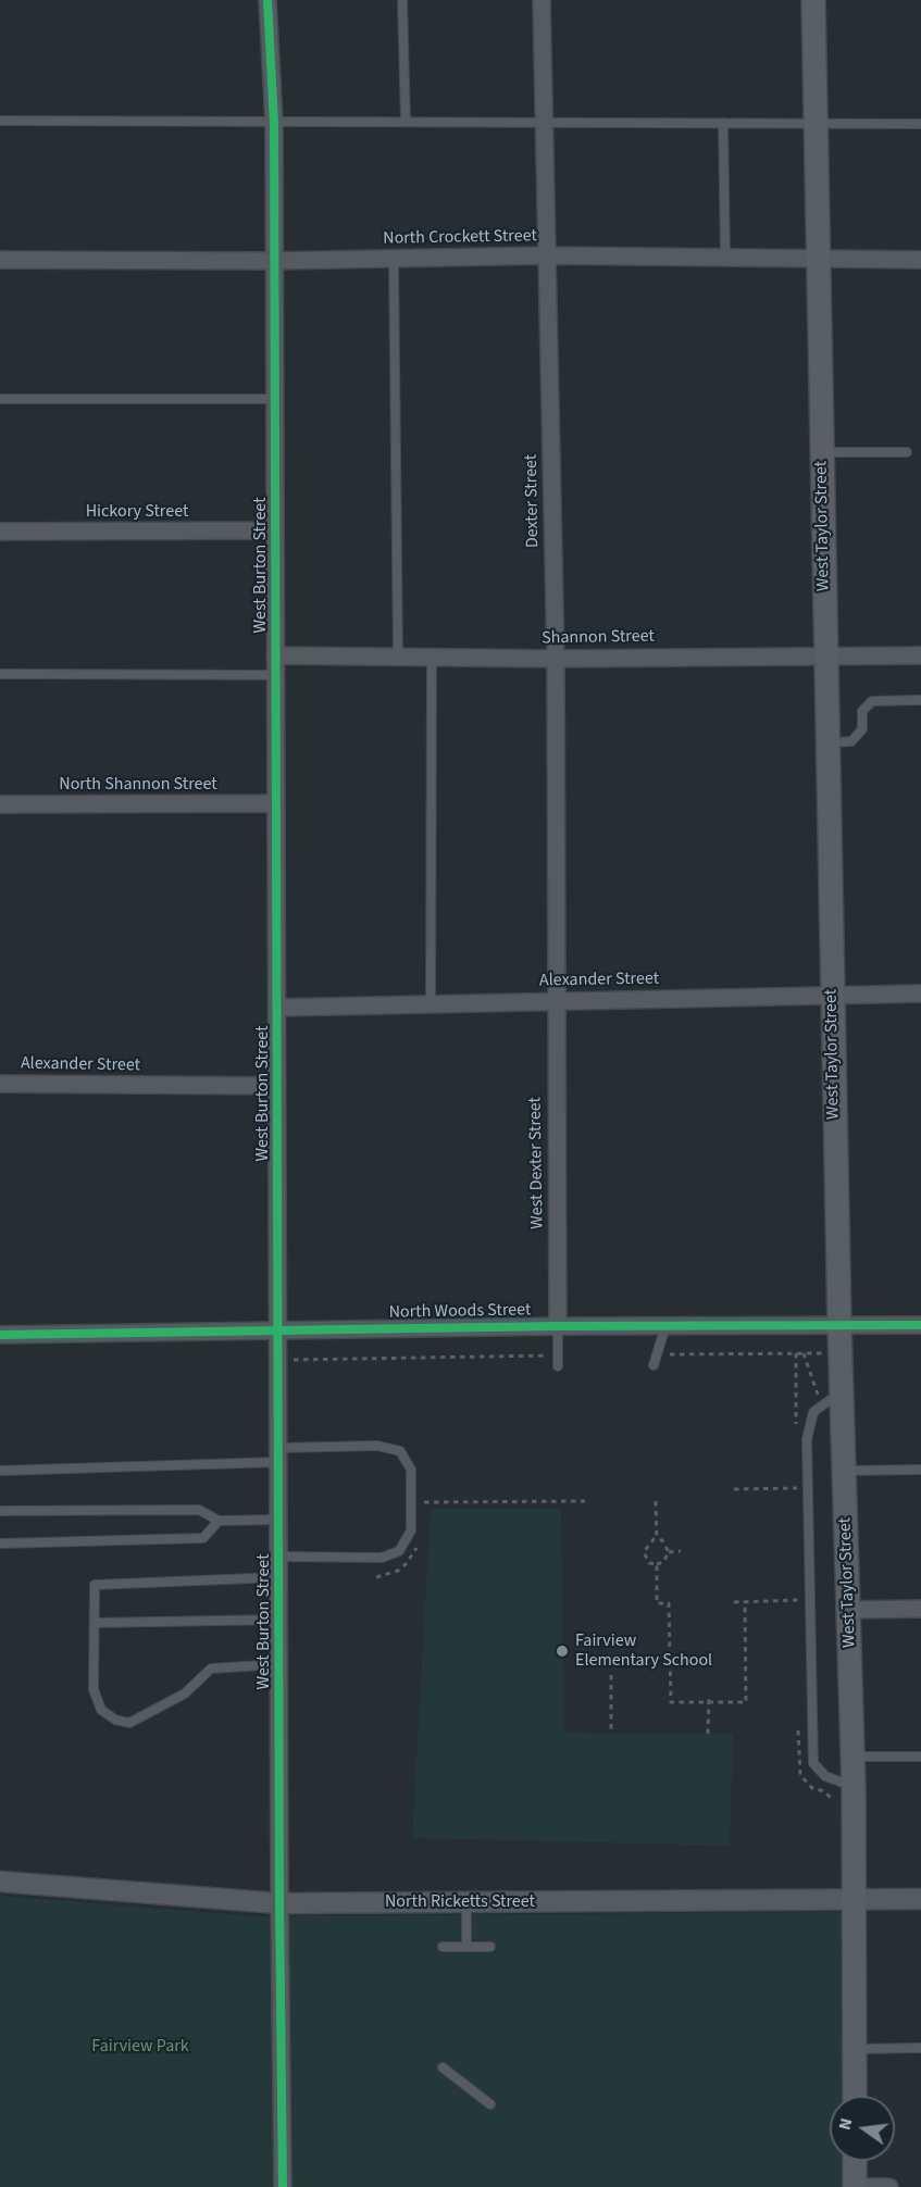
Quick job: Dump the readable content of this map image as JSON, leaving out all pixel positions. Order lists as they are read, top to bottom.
{
  "streets": {
    "main road": ["West Taylor Street"],
    "street": [
      "North Crockett Street",
      "Dexter Street",
      "Hickory Street",
      "West Burton Street",
      "Shannon Street",
      "North Shannon Street",
      "Alexander Street",
      "West Dexter Street",
      "North Woods Street",
      "North Ricketts Street"
    ]
  },
  "crossings": [
    ["North Crockett Street", "Dexter Street"],
    ["North Crockett Street", "West Taylor Street"],
    ["North Crockett Street", "West Burton Street"],
    ["Dexter Street", "Shannon Street"],
    ["Dexter Street", "Alexander Street"],
    ["Dexter Street", "West Dexter Street"],
    ["Hickory Street", "West Burton Street"],
    ["West Taylor Street", "Shannon Street"],
    ["West Taylor Street", "Alexander Street"],
    ["West Taylor Street", "North Woods Street"],
    ["West Taylor Street", "North Ricketts Street"],
    ["West Burton Street", "Shannon Street"],
    ["West Burton Street", "North Shannon Street"],
    ["West Burton Street", "Alexander Street"],
    ["West Burton Street", "North Woods Street"],
    ["West Burton Street", "North Ricketts Street"],
    ["Alexander Street", "West Dexter Street"],
    ["West Dexter Street", "North Woods Street"]
  ],
  "parks": ["Fairview Park"],
  "places": ["Fairview Elementary School"],
  "north": "left"
}
